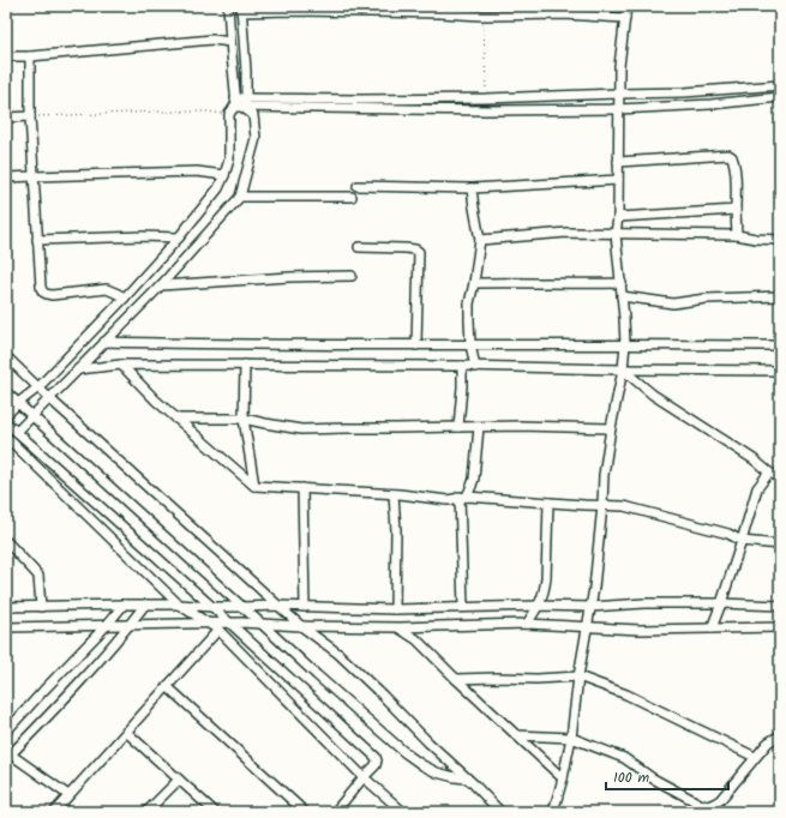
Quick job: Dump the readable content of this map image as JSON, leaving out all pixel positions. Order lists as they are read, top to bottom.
{
  "scale_bar": "100 m"
}
